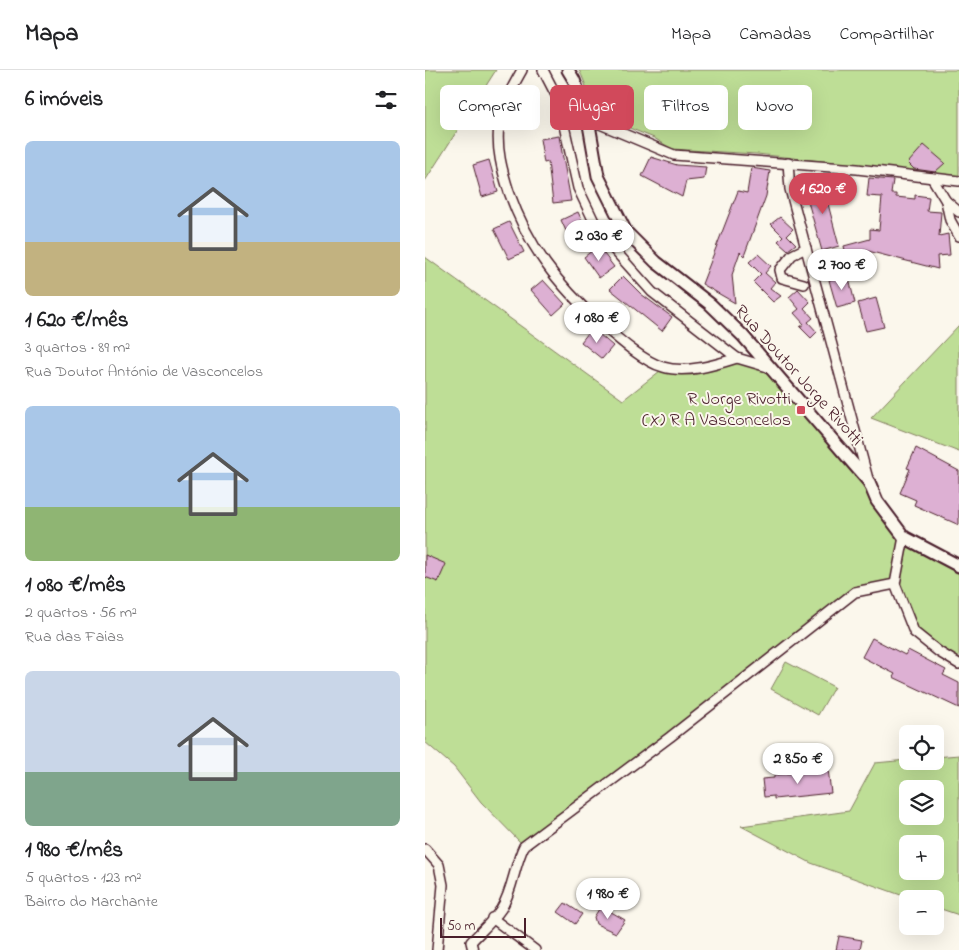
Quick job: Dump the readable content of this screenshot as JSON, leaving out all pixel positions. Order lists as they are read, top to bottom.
{
  "streets": {
    "street": ["Rua Doutor Jorge Rivotti"]
  },
  "places": {
    "transit": ["R Jorge Rivotti (X) R A Vasconcelos"]
  },
  "scale_bar": "50 m",
  "page": {
    "header": "Mapa",
    "nav": ["Mapa", "Camadas", "Compartilhar"],
    "heading": "6 imóveis",
    "chip": [
      "Comprar",
      "Alugar",
      "Filtros",
      "Novo"
    ],
    "list": [
      {
        "name": "1 620 €/mês",
        "note": "3 quartos · 89 m² · Rua Doutor António de Vasconcelos"
      },
      {
        "name": "1 080 €/mês",
        "note": "2 quartos · 56 m² · Rua das Faias"
      },
      {
        "name": "1 980 €/mês",
        "note": "5 quartos · 123 m² · Bairro do Marchante"
      }
    ],
    "price": [
      "1 620 €",
      "2 030 €",
      "2 700 €",
      "1 080 €",
      "2 850 €",
      "1 980 €"
    ],
    "map_buttons": ["+", "−"],
    "scale": "50 m"
  }
}
